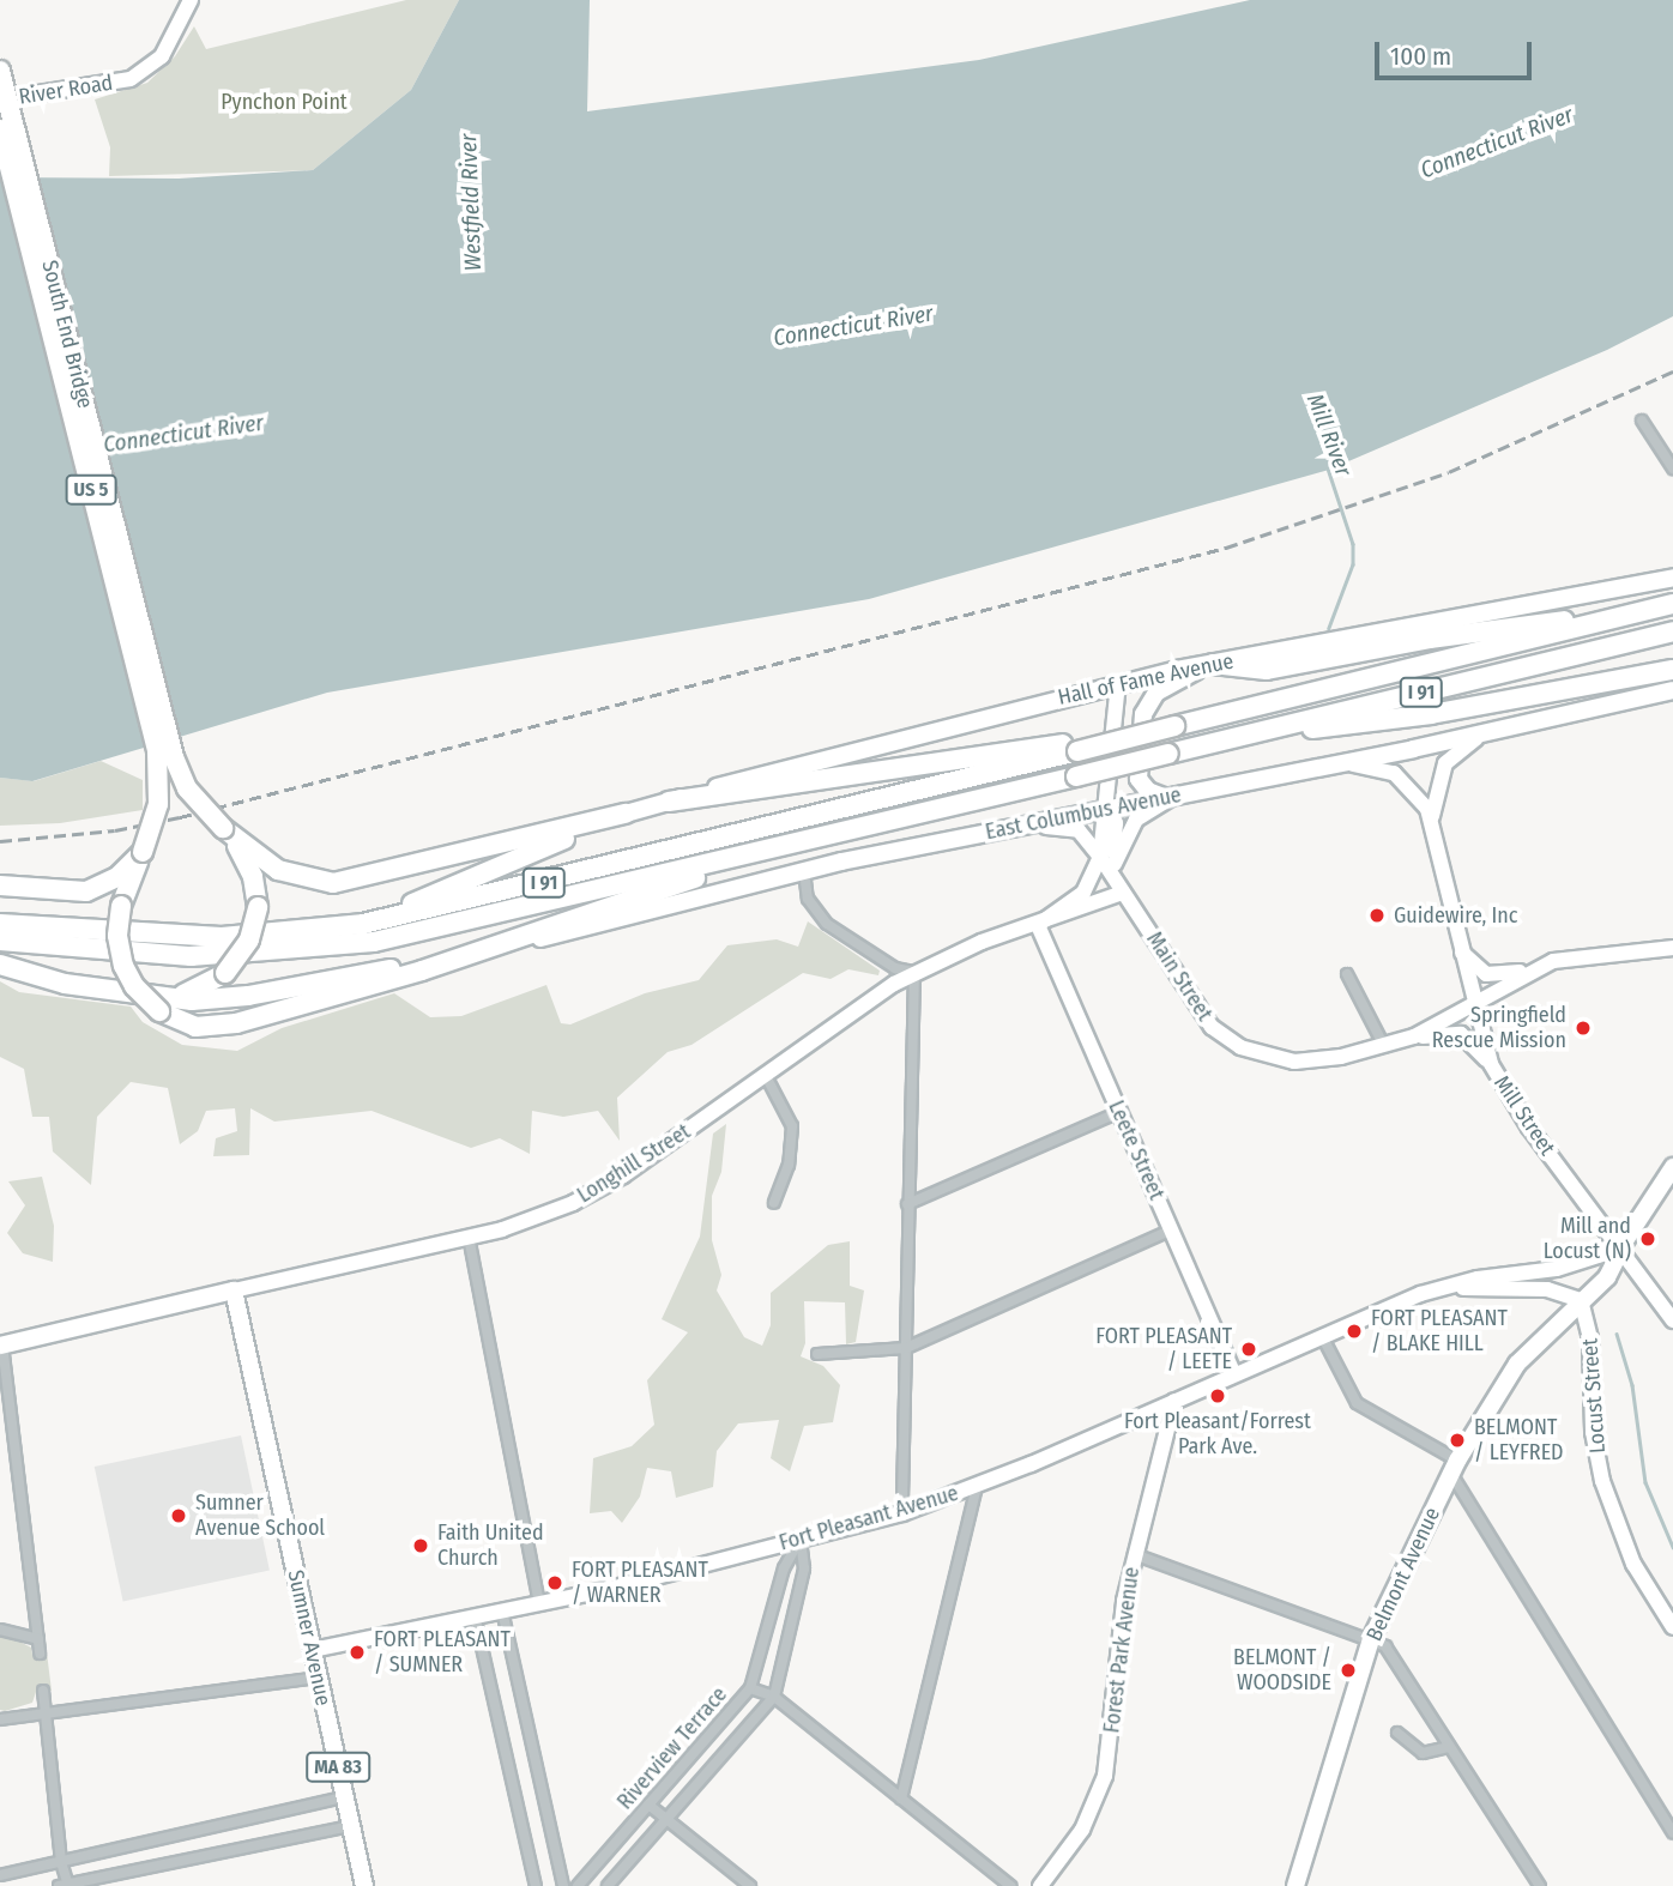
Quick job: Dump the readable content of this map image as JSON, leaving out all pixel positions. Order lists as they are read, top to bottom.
{
  "streets": {
    "highway": ["South End Bridge", "US 5", "I 91"],
    "main road": [
      "Hall of Fame Avenue",
      "East Columbus Avenue",
      "Longhill Street",
      "Belmont Avenue",
      "Sumner Avenue",
      "MA 83"
    ],
    "street": [
      "River Road",
      "Main Street",
      "Mill Street",
      "Leete Street",
      "Locust Street",
      "Fort Pleasant Avenue",
      "Forest Park Avenue",
      "Riverview Terrace"
    ]
  },
  "crossings": [
    ["South End Bridge", "US 5"],
    ["Hall of Fame Avenue", "Main Street"],
    ["East Columbus Avenue", "Main Street"],
    ["East Columbus Avenue", "Mill Street"],
    ["Main Street", "Mill Street"],
    ["Main Street", "Longhill Street"],
    ["Mill Street", "Fort Pleasant Avenue"],
    ["Leete Street", "Longhill Street"],
    ["Leete Street", "Fort Pleasant Avenue"],
    ["Longhill Street", "Sumner Avenue"],
    ["Locust Street", "Fort Pleasant Avenue"],
    ["Locust Street", "Belmont Avenue"],
    ["Fort Pleasant Avenue", "Belmont Avenue"],
    ["Fort Pleasant Avenue", "Sumner Avenue"],
    ["Fort Pleasant Avenue", "Forest Park Avenue"],
    ["Fort Pleasant Avenue", "Riverview Terrace"]
  ],
  "water": ["Connecticut River", "Westfield River", "Mill River"],
  "parks": ["Pynchon Point"],
  "places": [
    "Guidewire, Inc",
    "Springfield Rescue Mission",
    "Mill and Locust (N)",
    "FORT PLEASANT / BLAKE HILL",
    "FORT PLEASANT / LEETE",
    "Fort Pleasant/Forrest Park Ave.",
    "BELMONT / LEYFRED",
    "Sumner Avenue School",
    "Faith United Church",
    "FORT PLEASANT / WARNER",
    "FORT PLEASANT / SUMNER",
    "BELMONT / WOODSIDE"
  ],
  "scale_bar": "100 m"
}
